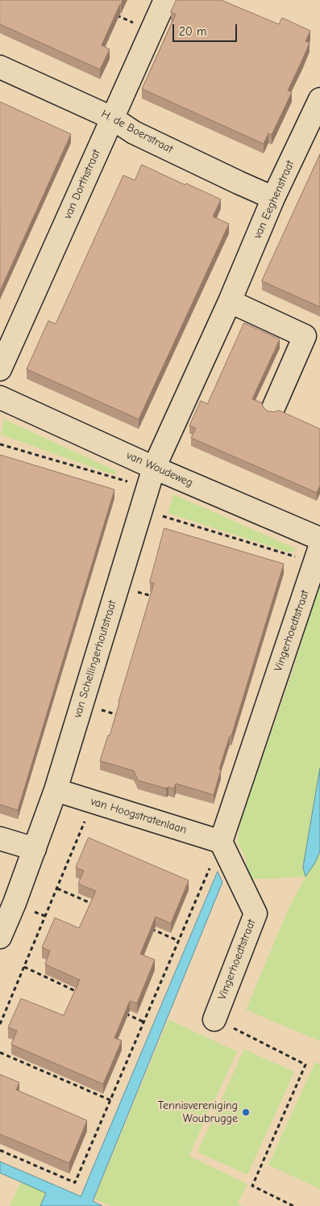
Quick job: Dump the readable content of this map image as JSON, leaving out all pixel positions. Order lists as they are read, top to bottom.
{
  "streets": {
    "street": [
      "H. de Boerstraat",
      "van Dorthstraat",
      "van Eeghenstraat",
      "van Woudeweg",
      "Vingerhoedtstraat",
      "van Schellingerhoutstraat",
      "van Hoogstratenlaan"
    ]
  },
  "crossings": [
    ["H. de Boerstraat", "van Dorthstraat"],
    ["H. de Boerstraat", "van Eeghenstraat"],
    ["van Eeghenstraat", "van Woudeweg"],
    ["van Eeghenstraat", "van Schellingerhoutstraat"],
    ["van Woudeweg", "van Schellingerhoutstraat"],
    ["Vingerhoedtstraat", "van Hoogstratenlaan"],
    ["van Schellingerhoutstraat", "van Hoogstratenlaan"]
  ],
  "places": ["Tennisvereniging Woubrugge"],
  "scale_bar": "20 m"
}
